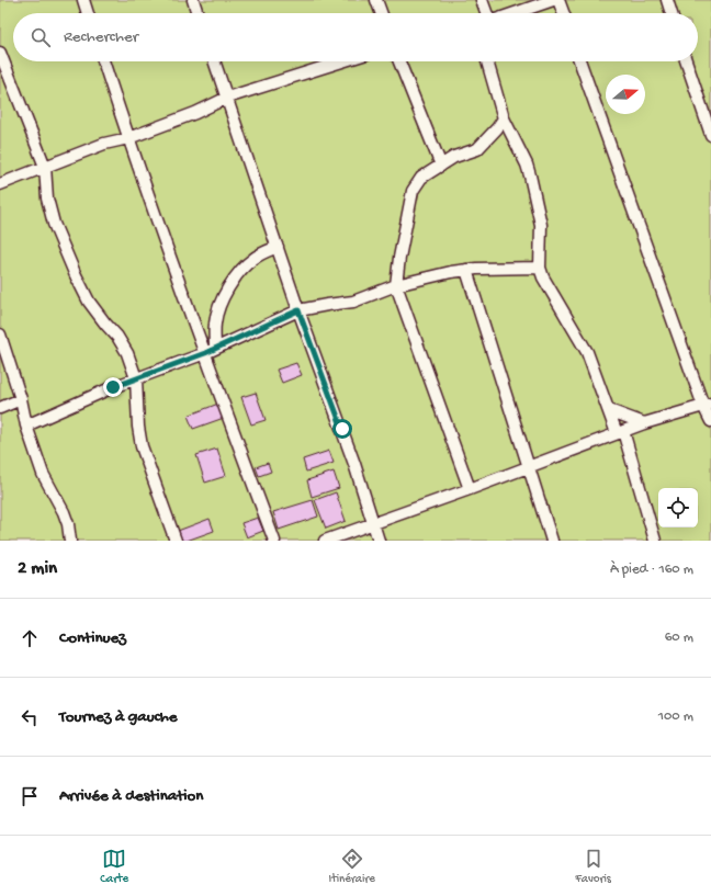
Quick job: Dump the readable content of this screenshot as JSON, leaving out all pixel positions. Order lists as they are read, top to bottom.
{
  "north": "right",
  "page": {
    "search": "Rechercher",
    "heading": ["2 min", "À pied · 160 m"],
    "list": [
      ["Continuez", "60 m"],
      ["Tournez à gauche", "100 m"],
      "Arrivée à destination"
    ],
    "nav": ["Carte", "Itinéraire", "Favoris"]
  }
}
